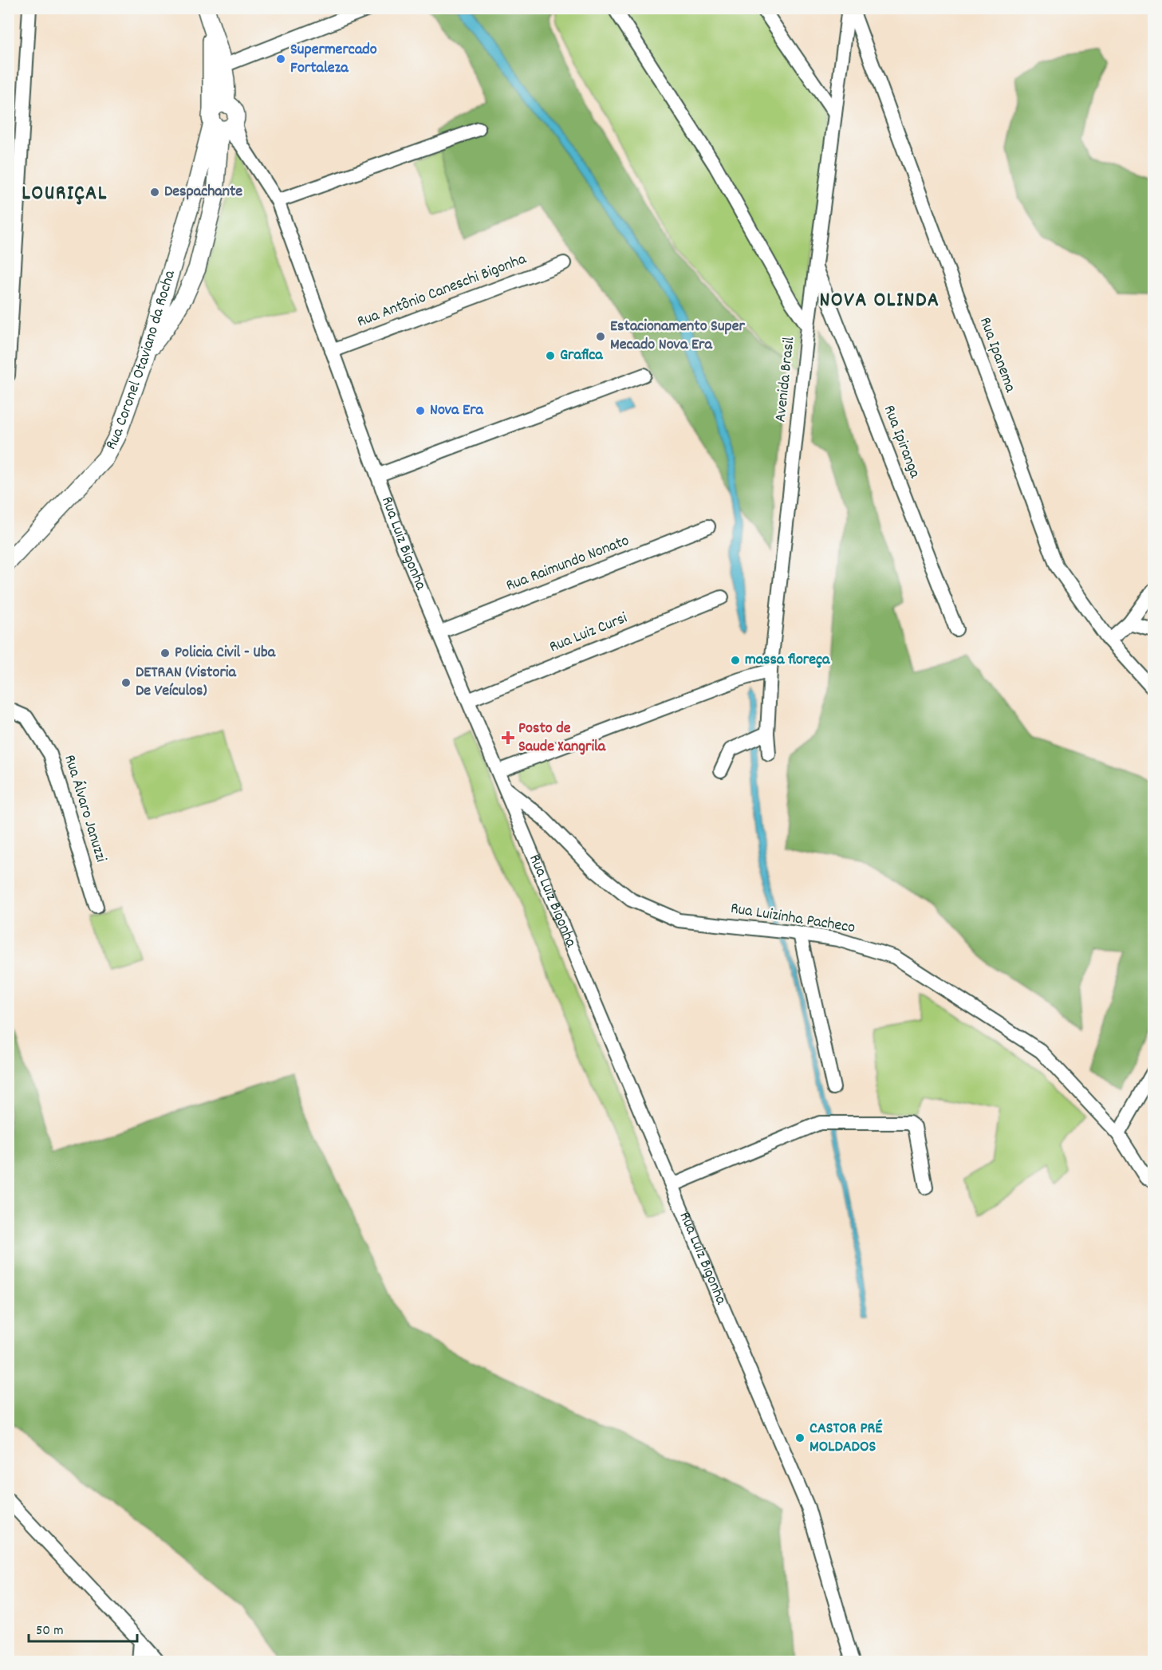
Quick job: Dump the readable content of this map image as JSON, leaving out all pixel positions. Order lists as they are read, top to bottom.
{
  "streets": {
    "street": [
      "Rua Antônio Caneschi Bigonha",
      "Rua Ipanema",
      "Rua Coronel Otaviano da Rocha",
      "Avenida Brasil",
      "Rua Ipiranga",
      "Rua Luiz Bigonha",
      "Rua Raimundo Nonato",
      "Rua Luiz Cursi",
      "Rua Álvaro Januzzi",
      "Rua Luizinha Pacheco"
    ]
  },
  "crossings": [
    ["Rua Antônio Caneschi Bigonha", "Rua Luiz Bigonha"],
    ["Rua Ipanema", "Avenida Brasil"],
    ["Rua Coronel Otaviano da Rocha", "Rua Luiz Bigonha"],
    ["Avenida Brasil", "Rua Ipiranga"],
    ["Rua Luiz Bigonha", "Rua Raimundo Nonato"],
    ["Rua Luiz Bigonha", "Rua Luiz Cursi"],
    ["Rua Luiz Bigonha", "Rua Luizinha Pacheco"]
  ],
  "districts": ["LOURIÇAL", "NOVA OLINDA"],
  "places": {
    "other": [
      "Supermercado Fortaleza",
      "Despachante",
      "Estacionamento Super Mecado Nova Era",
      "Grafica",
      "Nova Era",
      "Policia Civil - Uba",
      "massa floreça",
      "DETRAN (Vistoria De Veículos)",
      "CASTOR PRÉ MOLDADOS"
    ],
    "health": ["Posto de Saude Xangrila"]
  },
  "scale_bar": "50 m"
}
